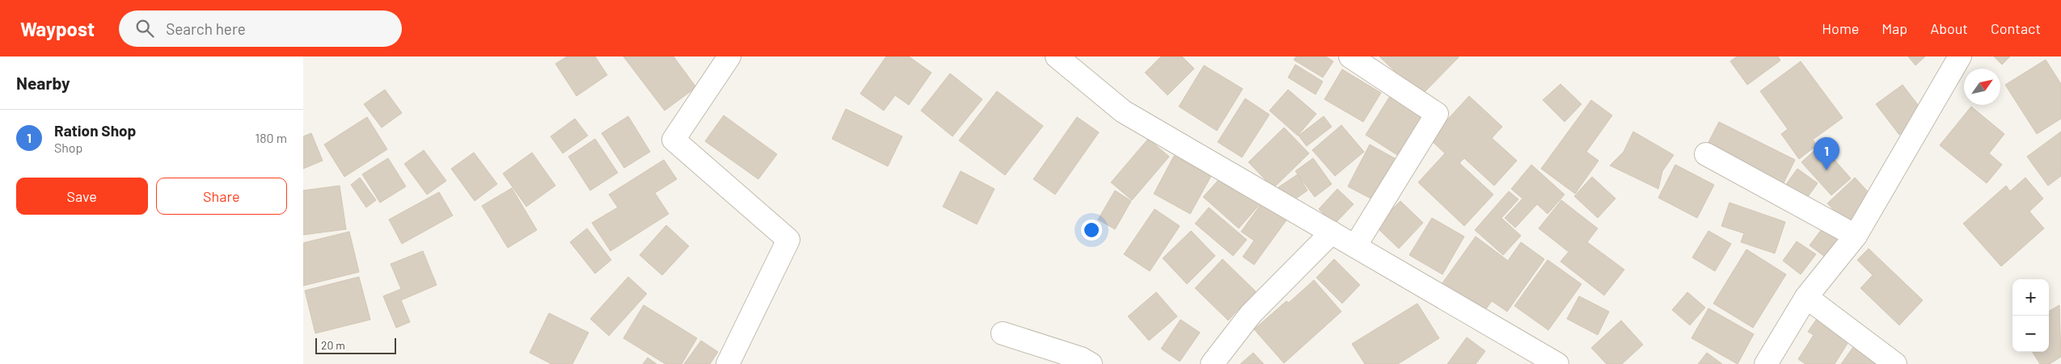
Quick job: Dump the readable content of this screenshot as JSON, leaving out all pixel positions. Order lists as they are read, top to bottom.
{
  "scale_bar": "20 m",
  "north": "top right",
  "page": {
    "header": "Waypost",
    "search": "Search here",
    "nav": [
      "Home",
      "Map",
      "About",
      "Contact"
    ],
    "heading": "Nearby",
    "list": [
      {
        "mark": "1",
        "name": "Ration Shop",
        "note": "Shop",
        "value": "180 m"
      }
    ],
    "pins": "1",
    "buttons": ["Save", "Share"],
    "map_buttons": ["+", "−"],
    "scale": "20 m"
  }
}
